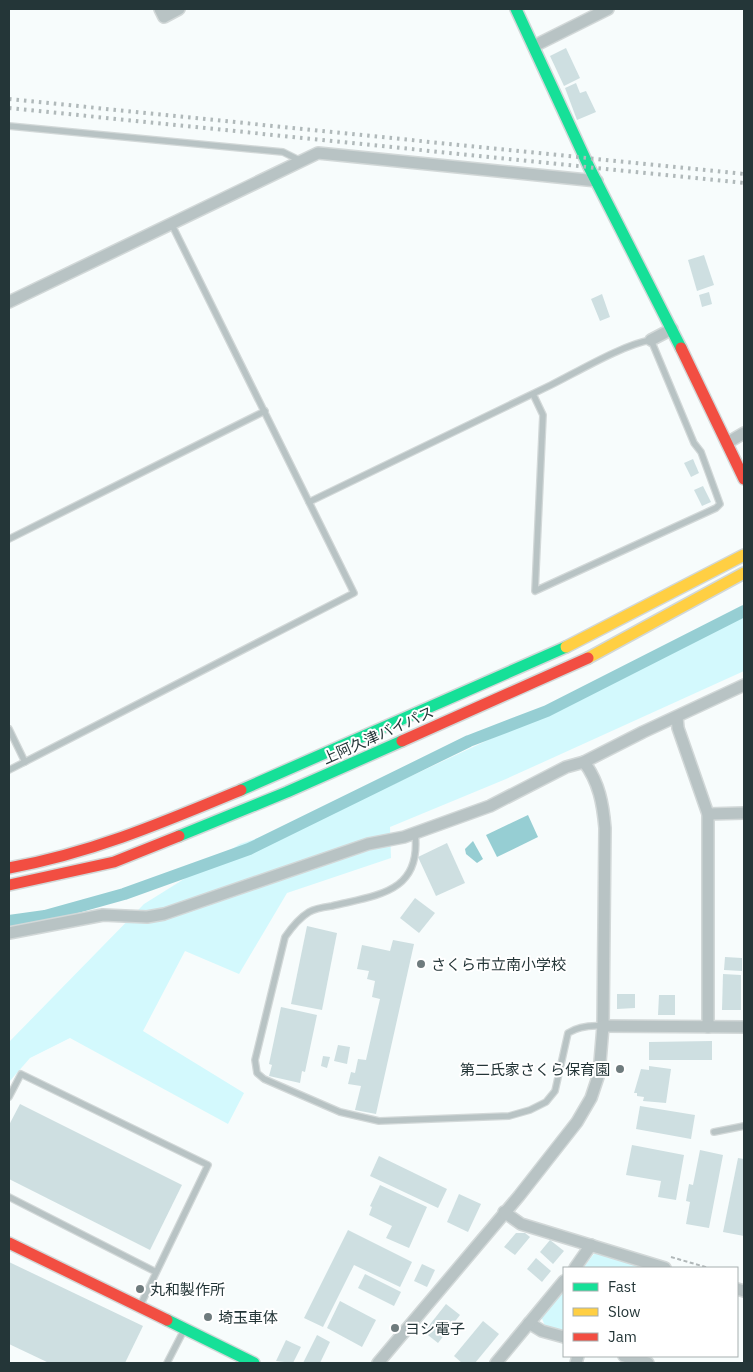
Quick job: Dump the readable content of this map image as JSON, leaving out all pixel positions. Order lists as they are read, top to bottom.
{
  "streets": {
    "main road": ["上阿久津バイパス"]
  },
  "places": [
    "さくら市立南小学校",
    "第二氏家さくら保育園",
    "丸和製作所",
    "埼玉車体",
    "ヨシ電子"
  ],
  "legend": ["Fast", "Slow", "Jam"]
}
